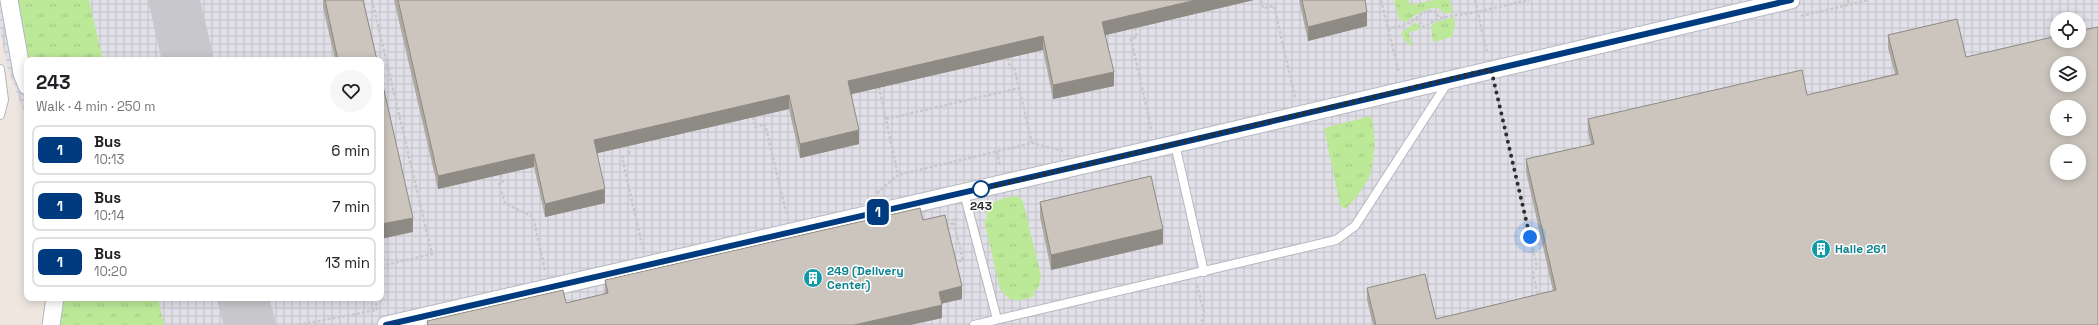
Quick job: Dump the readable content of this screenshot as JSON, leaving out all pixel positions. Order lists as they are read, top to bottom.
{
  "places": {
    "other": ["243"],
    "building": ["Halle 261", "249 (Delivery Center)"]
  },
  "lines": ["bus line 1"],
  "page": {
    "on_map": "1",
    "map_buttons": ["+", "−"],
    "heading": ["243", "Walk · 4 min · 250 m"],
    "list": [
      {
        "mark": "1",
        "name": "Bus",
        "note": "10:13",
        "value": "6 min"
      },
      {
        "mark": "1",
        "name": "Bus",
        "note": "10:14",
        "value": "7 min"
      },
      {
        "mark": "1",
        "name": "Bus",
        "note": "10:20",
        "value": "13 min"
      }
    ]
  }
}
